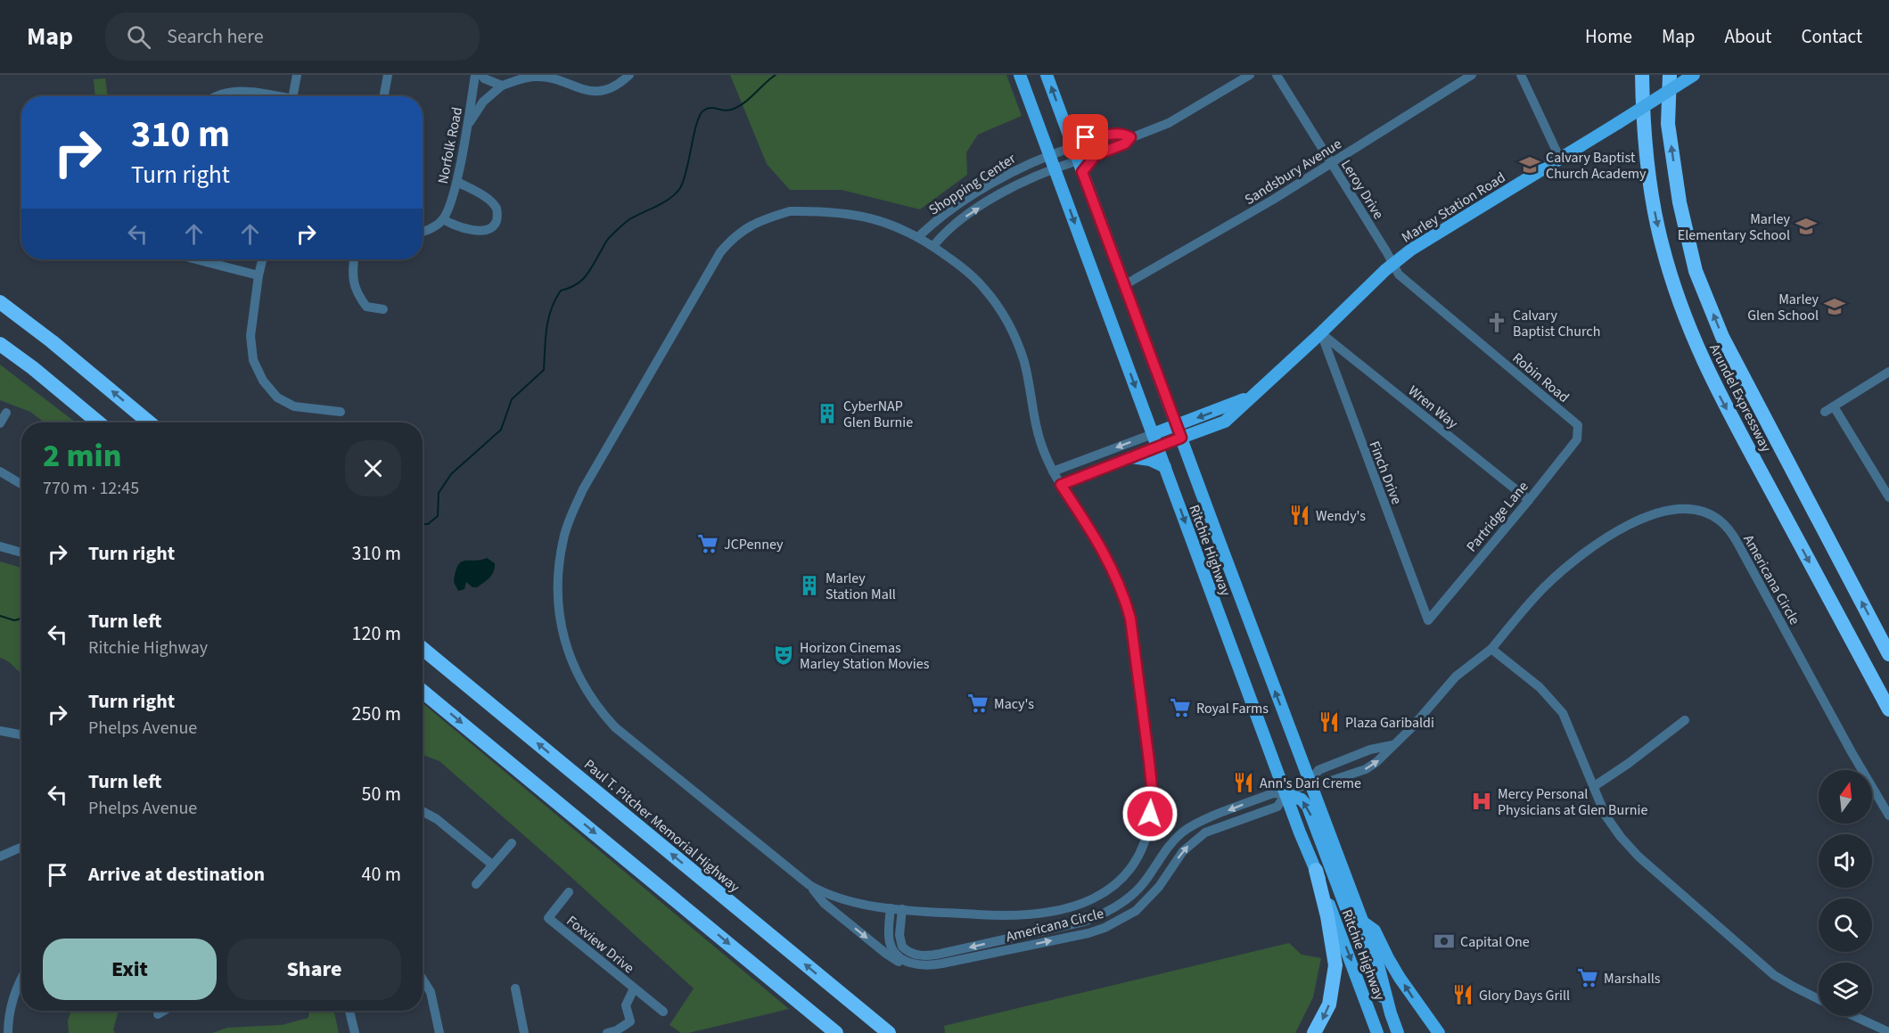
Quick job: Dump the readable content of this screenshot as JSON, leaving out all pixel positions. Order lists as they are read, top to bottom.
{
  "streets": {
    "highway": ["Arundel Expressway", "Paul T. Pitcher Memorial Highway"],
    "main road": ["Marley Station Road", "Ritchie Highway"],
    "street": [
      "Norfolk Road",
      "Sandsbury Avenue",
      "Shopping Center",
      "Leroy Drive",
      "Robin Road",
      "Wren Way",
      "Finch Drive",
      "Partridge Lane",
      "Americana Circle",
      "Foxview Drive"
    ]
  },
  "crossings": [
    ["Sandsbury Avenue", "Leroy Drive"],
    ["Sandsbury Avenue", "Ritchie Highway"],
    ["Shopping Center", "Ritchie Highway"],
    ["Leroy Drive", "Marley Station Road"],
    ["Leroy Drive", "Robin Road"],
    ["Marley Station Road", "Robin Road"],
    ["Marley Station Road", "Wren Way"],
    ["Marley Station Road", "Finch Drive"],
    ["Marley Station Road", "Ritchie Highway"],
    ["Robin Road", "Partridge Lane"],
    ["Wren Way", "Finch Drive"],
    ["Wren Way", "Partridge Lane"],
    ["Finch Drive", "Partridge Lane"],
    ["Ritchie Highway", "Americana Circle"]
  ],
  "places": {
    "school or university": ["Calvary Baptist Church Academy", "Marley Elementary School", "Marley Glen School"],
    "church": ["Calvary Baptist Church"],
    "building": ["CyberNAP Glen Burnie", "Marley Station Mall"],
    "restaurant": [
      "Wendy's",
      "Plaza Garibaldi",
      "Ann's Dari Creme",
      "Glory Days Grill"
    ],
    "supermarket": [
      "JCPenney",
      "Macy's",
      "Royal Farms",
      "Marshalls"
    ],
    "theatre": ["Horizon Cinemas Marley Station Movies"],
    "hospital": ["Mercy Personal Physicians at Glen Burnie"],
    "bank": ["Capital One"]
  },
  "north": "top",
  "page": {
    "header": "Map",
    "search": "Search here",
    "nav": [
      "Home",
      "Map",
      "About",
      "Contact"
    ],
    "turn": ["310 m", "Turn right"],
    "heading": ["2 min", "770 m · 12:45"],
    "list": [
      {
        "name": "Turn right",
        "value": "310 m"
      },
      {
        "name": "Turn left",
        "note": "Ritchie Highway",
        "value": "120 m"
      },
      {
        "name": "Turn right",
        "note": "Phelps Avenue",
        "value": "250 m"
      },
      {
        "name": "Turn left",
        "note": "Phelps Avenue",
        "value": "50 m"
      },
      {
        "name": "Arrive at destination",
        "value": "40 m"
      }
    ],
    "buttons": ["Exit", "Share"]
  }
}
